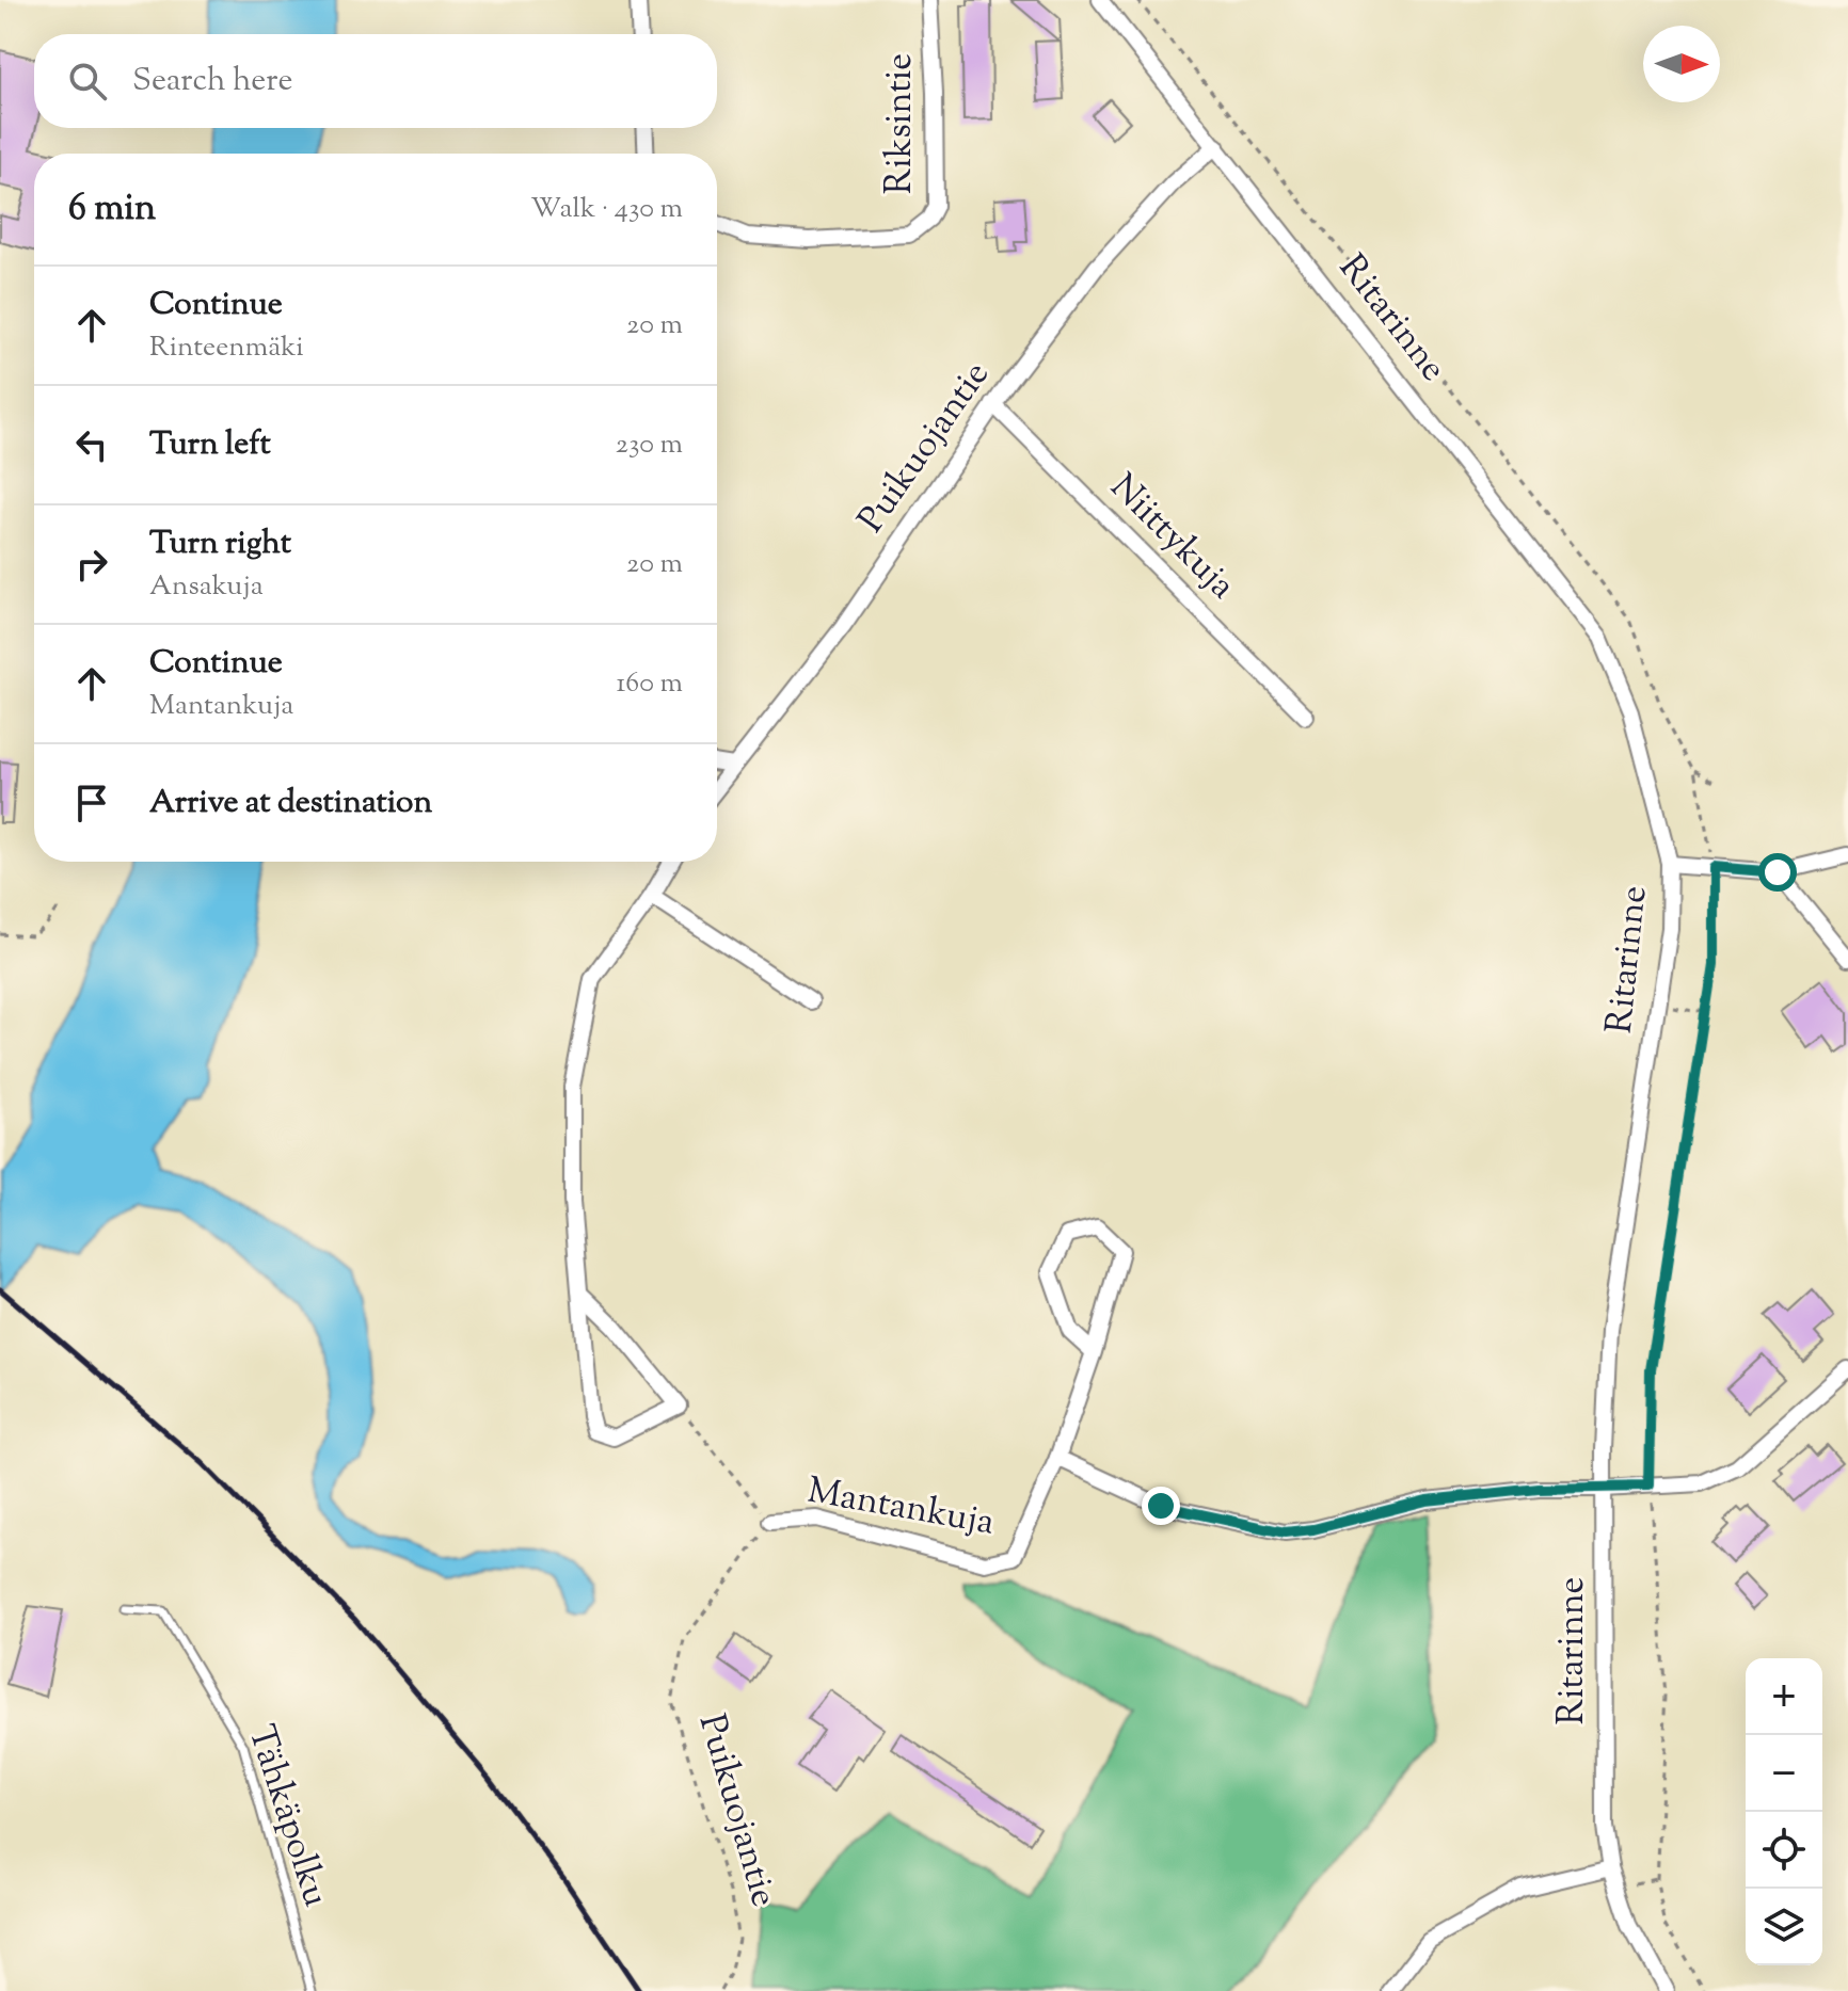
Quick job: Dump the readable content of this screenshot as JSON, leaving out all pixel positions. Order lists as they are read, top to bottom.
{
  "streets": {
    "street": [
      "Riksintie",
      "Ritarinne",
      "Puikuojantie",
      "Niittykuja",
      "Mantankuja"
    ],
    "lane": ["Tähkäpolku"]
  },
  "crossings": [
    ["Ritarinne", "Puikuojantie"],
    ["Puikuojantie", "Niittykuja"],
    ["Puikuojantie", "Mantankuja"]
  ],
  "north": "right",
  "page": {
    "search": "Search here",
    "heading": ["6 min", "Walk · 430 m"],
    "list": [
      ["Continue", "Rinteenmäki", "20 m"],
      ["Turn left", "230 m"],
      ["Turn right", "Ansakuja", "20 m"],
      ["Continue", "Mantankuja", "160 m"],
      "Arrive at destination"
    ],
    "map_buttons": ["+", "−"]
  }
}
